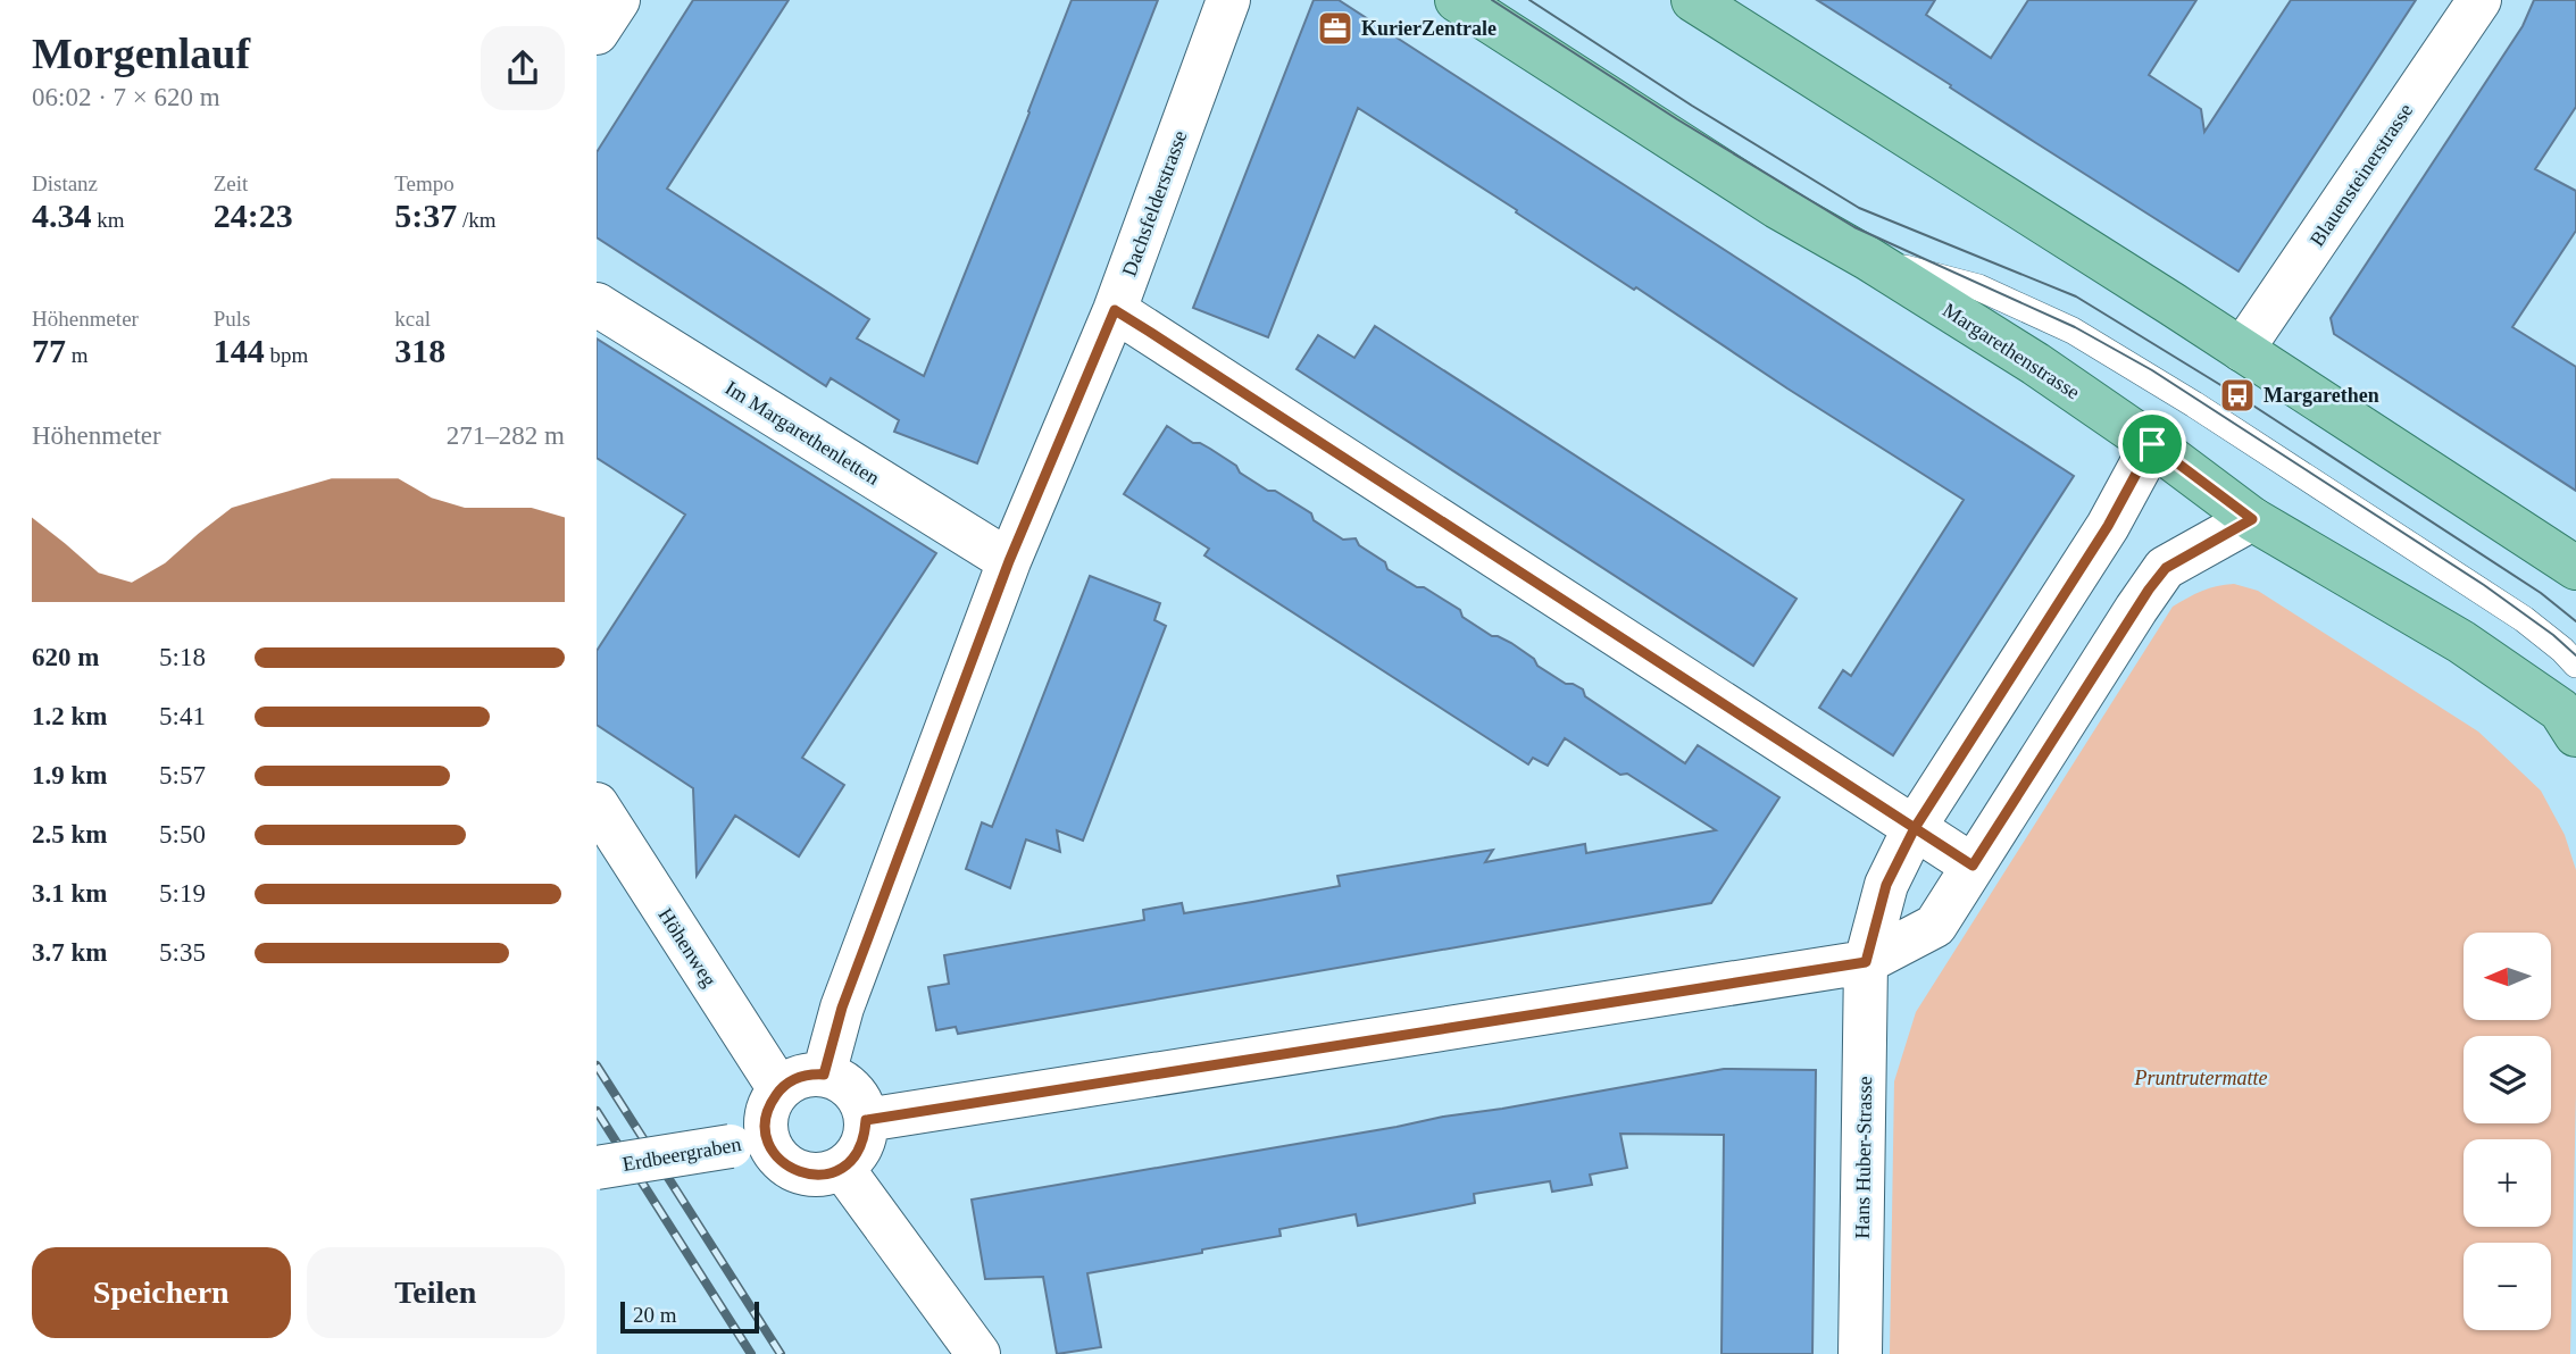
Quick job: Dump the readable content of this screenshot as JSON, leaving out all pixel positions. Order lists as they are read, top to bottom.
{
  "streets": {
    "main road": ["Margarethenstrasse"],
    "street": [
      "Blauensteinerstrasse",
      "Dachsfelderstrasse",
      "Im Margarethenletten",
      "Höhenweg",
      "Erdbeergraben",
      "Hans Huber-Strasse"
    ]
  },
  "crossings": [
    ["Dachsfelderstrasse", "Im Margarethenletten"],
    ["Dachsfelderstrasse", "Höhenweg"],
    ["Dachsfelderstrasse", "Erdbeergraben"],
    ["Margarethenstrasse", "Hans Huber-Strasse"],
    ["Höhenweg", "Erdbeergraben"]
  ],
  "parks": ["Pruntrutermatte"],
  "places": {
    "office": ["KurierZentrale"],
    "bus stop": ["Margarethen"]
  },
  "scale_bar": "20 m",
  "north": "left",
  "page": {
    "heading": ["Morgenlauf", "06:02 · 7 × 620 m"],
    "stats": [
      ["Distanz", "4.34 km"],
      ["Zeit", "24:23"],
      ["Tempo", "5:37 /km"],
      ["Höhenmeter", "77 m"],
      ["Puls", "144 bpm"],
      ["kcal", "318"]
    ],
    "chart": ["Höhenmeter", "271–282 m"],
    "list": [
      {
        "name": "620 m",
        "note": "5:18"
      },
      {
        "name": "1.2 km",
        "note": "5:41"
      },
      {
        "name": "1.9 km",
        "note": "5:57"
      },
      {
        "name": "2.5 km",
        "note": "5:50"
      },
      {
        "name": "3.1 km",
        "note": "5:19"
      },
      {
        "name": "3.7 km",
        "note": "5:35"
      }
    ],
    "map_buttons": ["+", "−"],
    "buttons": ["Speichern", "Teilen"],
    "scale": "20 m"
  }
}
